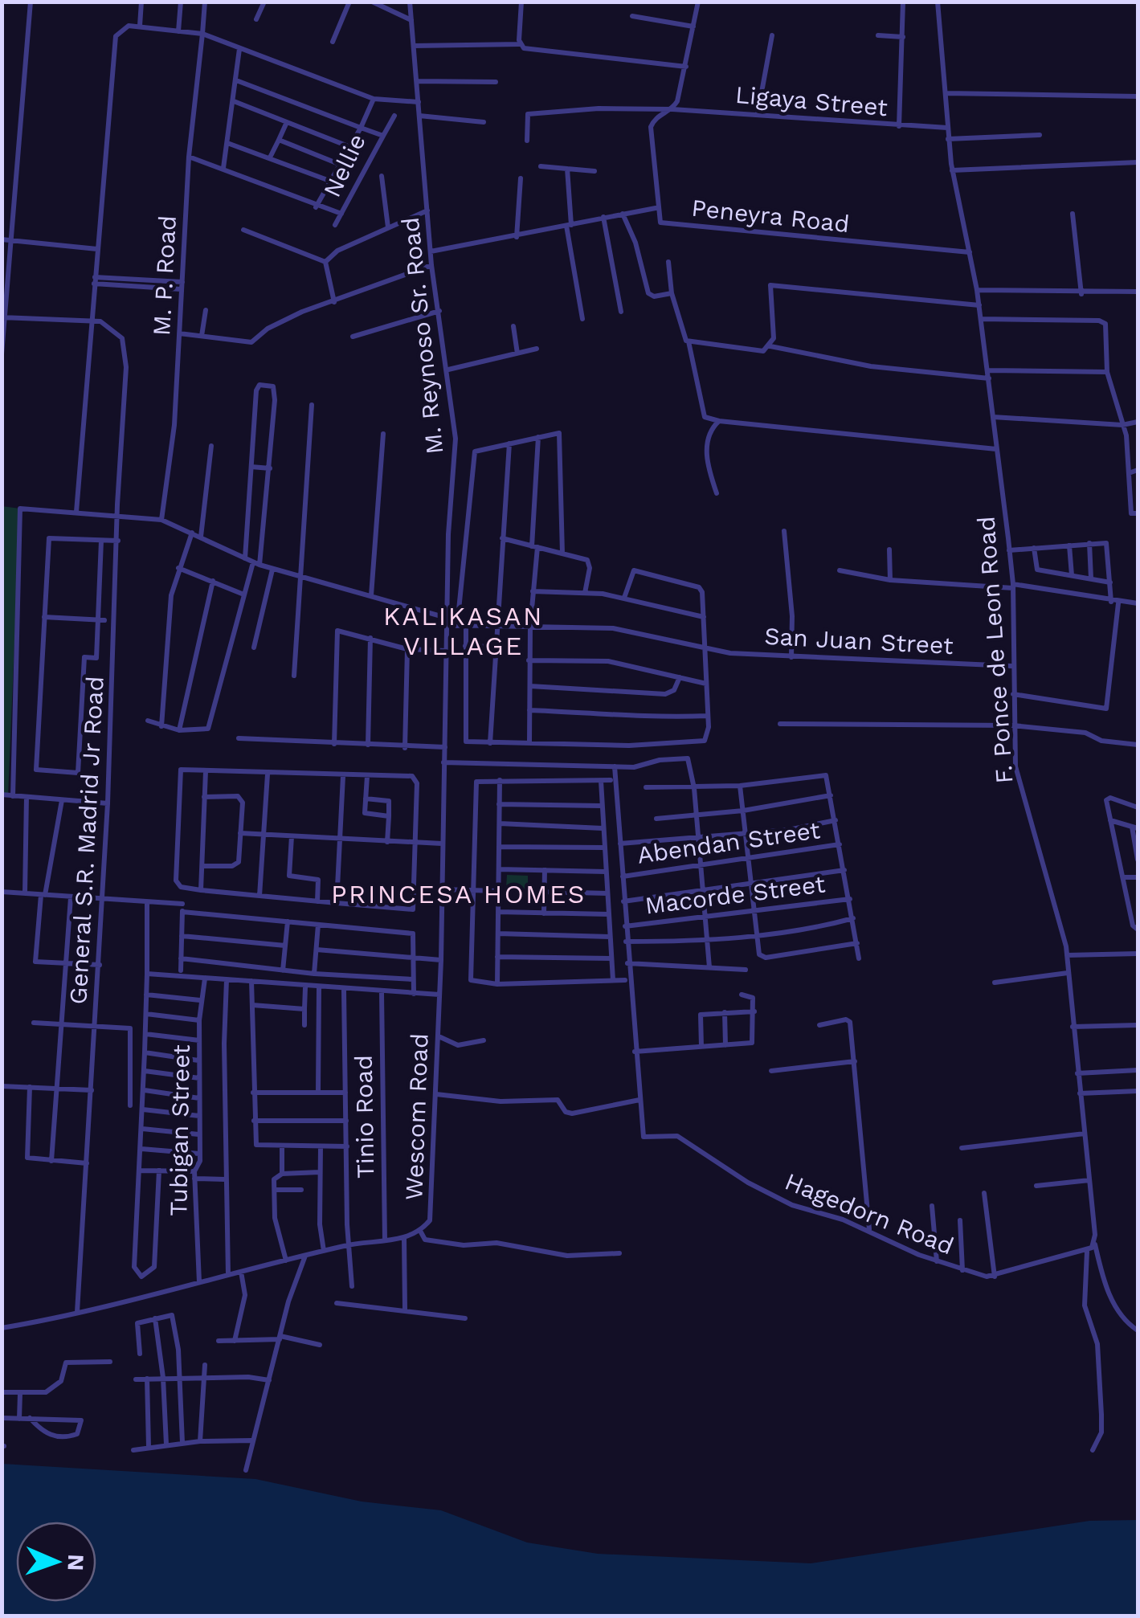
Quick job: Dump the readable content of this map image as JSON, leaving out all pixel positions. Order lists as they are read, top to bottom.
{
  "streets": {
    "street": [
      "Ligaya Street",
      "Nellie",
      "Peneyra Road",
      "M. P. Road",
      "M. Reynoso Sr. Road",
      "San Juan Street",
      "F. Ponce de Leon Road",
      "General S.R. Madrid Jr Road",
      "Abendan Street",
      "Macorde Street",
      "Tinio Road",
      "Wescom Road",
      "Tubigan Street",
      "Hagedorn Road"
    ]
  },
  "crossings": [
    ["Ligaya Street", "Peneyra Road"],
    ["Ligaya Street", "F. Ponce de Leon Road"],
    ["Peneyra Road", "F. Ponce de Leon Road"],
    ["M. Reynoso Sr. Road", "San Juan Street"],
    ["M. Reynoso Sr. Road", "Wescom Road"],
    ["San Juan Street", "F. Ponce de Leon Road"],
    ["F. Ponce de Leon Road", "Hagedorn Road"],
    ["General S.R. Madrid Jr Road", "Wescom Road"],
    ["Tinio Road", "Wescom Road"],
    ["Wescom Road", "Tubigan Street"]
  ],
  "districts": ["KALIKASAN VILLAGE", "PRINCESA HOMES"],
  "north": "right"
}
